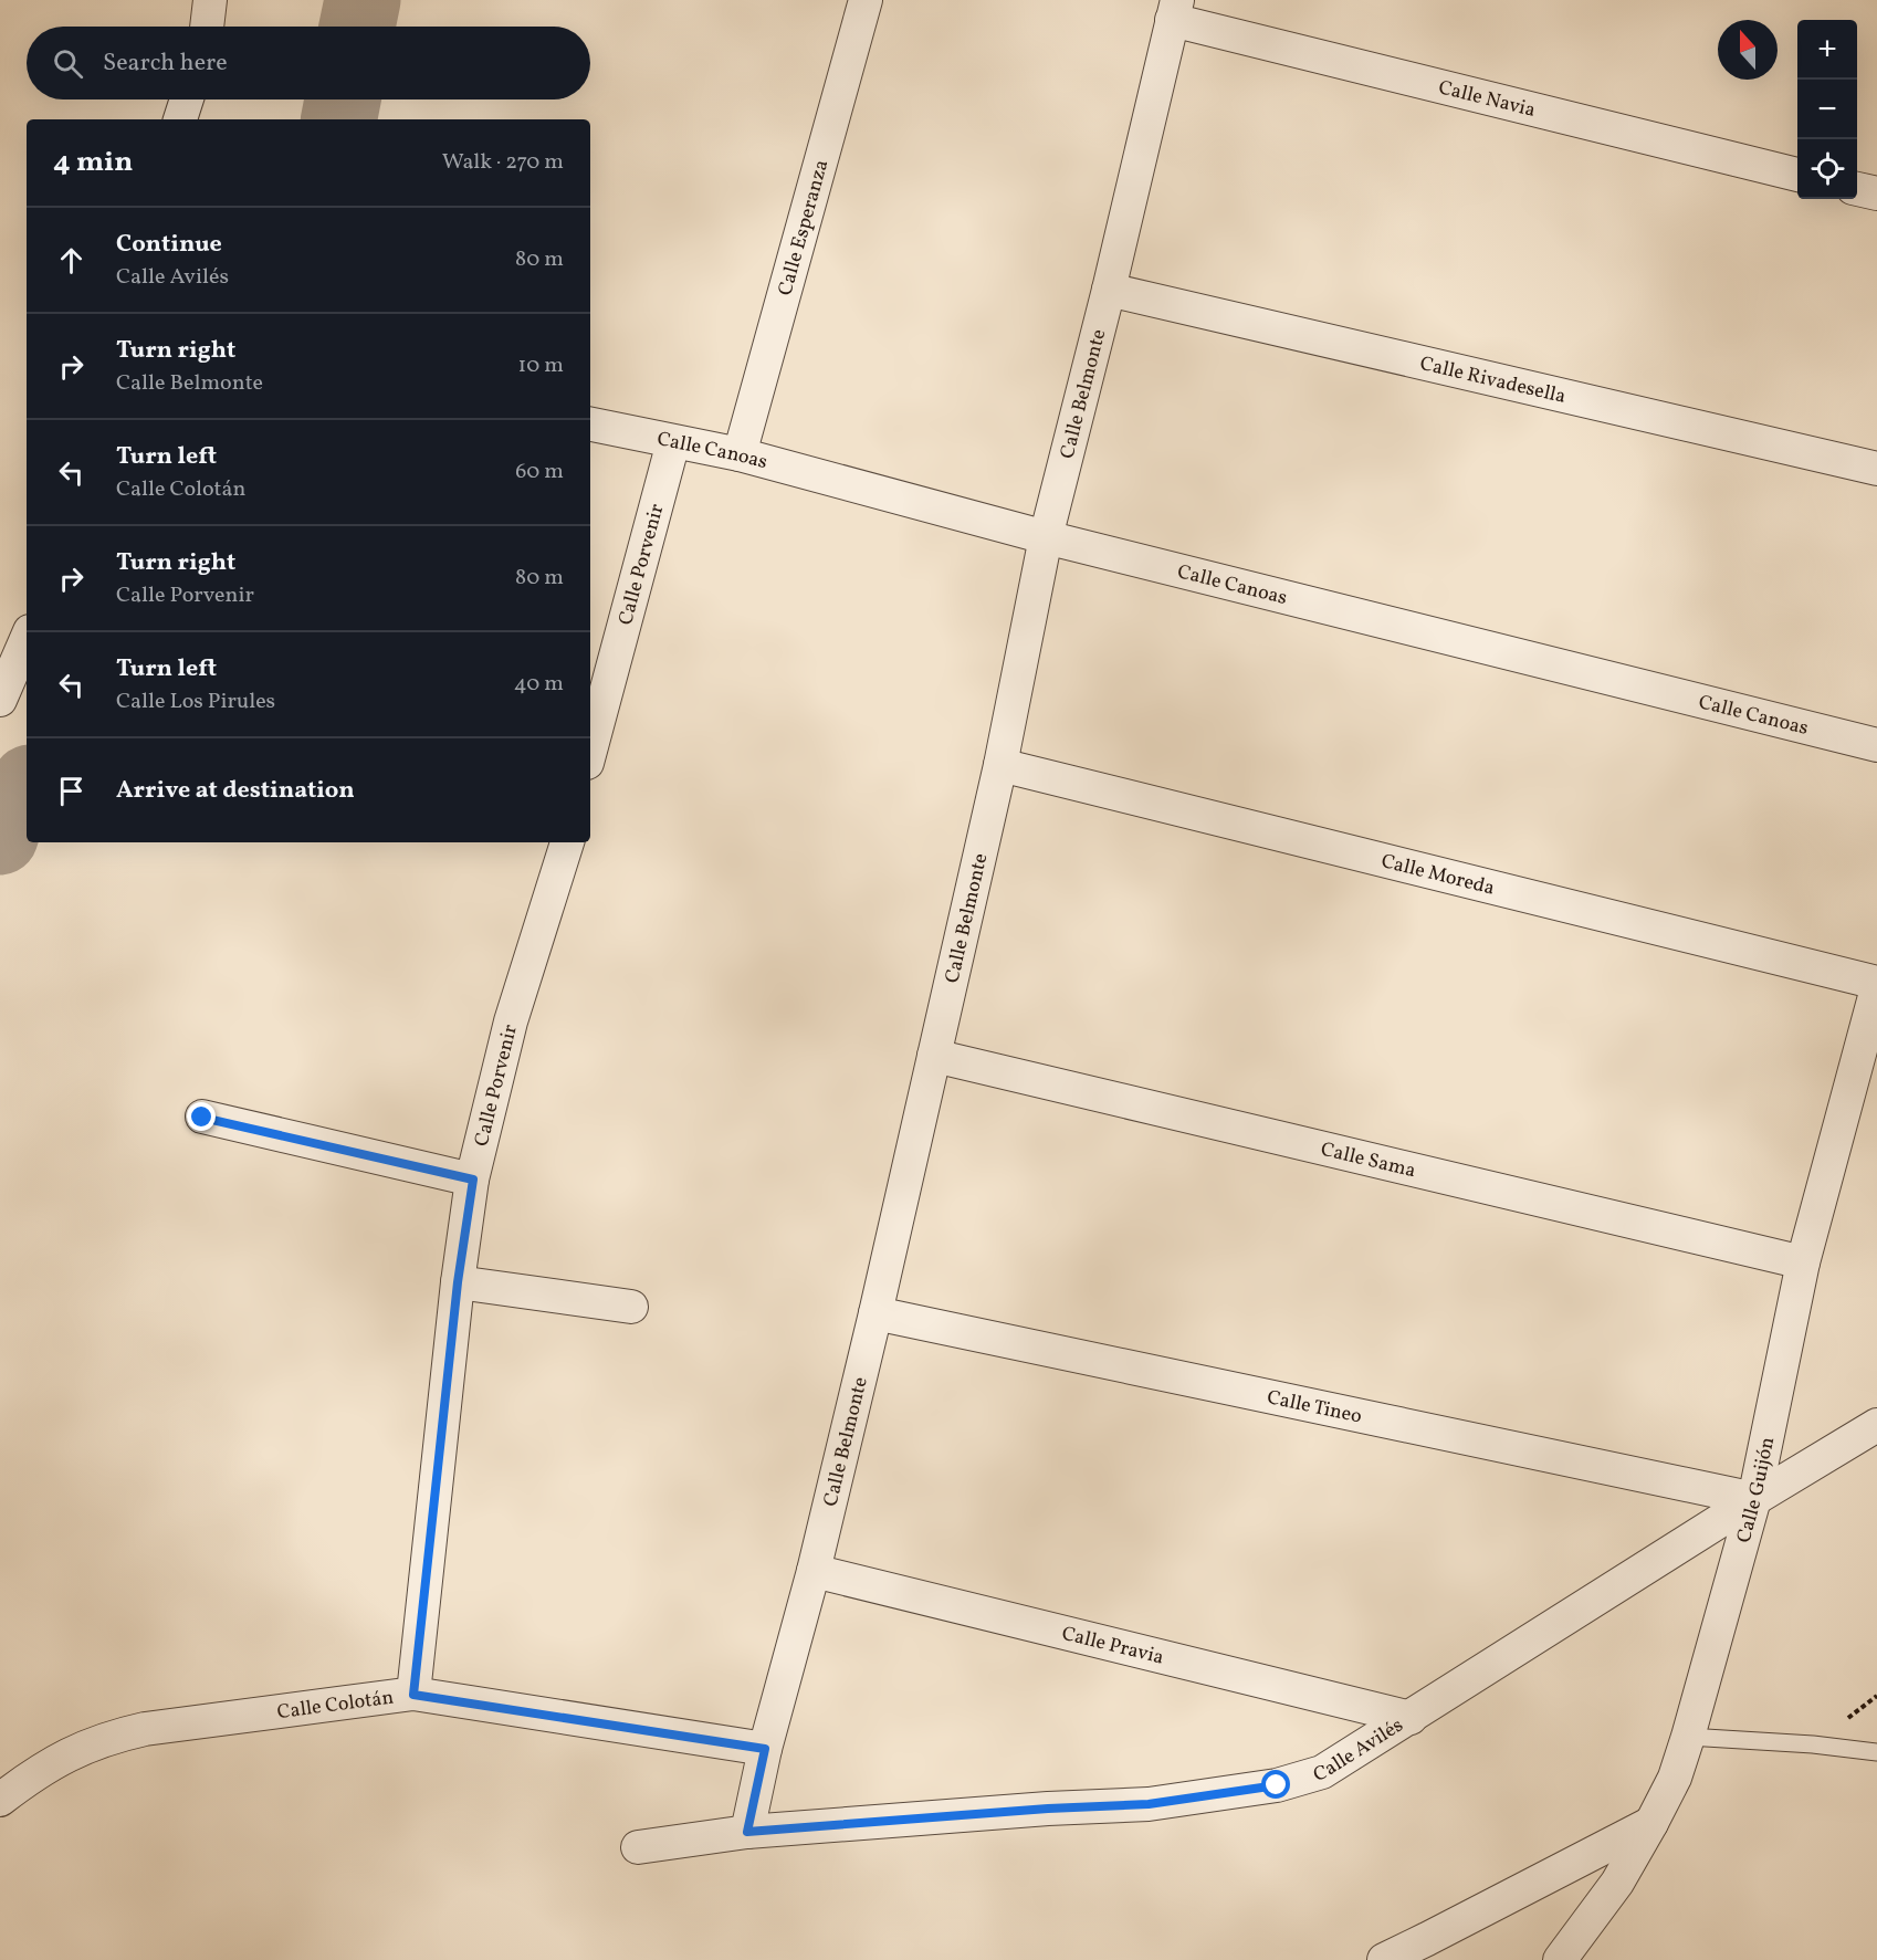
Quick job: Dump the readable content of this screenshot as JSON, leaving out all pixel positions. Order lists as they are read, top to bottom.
{
  "streets": {
    "street": [
      "Calle Navia",
      "Calle Esperanza",
      "Calle Rivadesella",
      "Calle Belmonte",
      "Calle Canoas",
      "Calle Porvenir",
      "Calle Moreda",
      "Calle Sama",
      "Calle Tineo",
      "Calle Guijón",
      "Calle Pravia",
      "Calle Colotán",
      "Calle Avilés"
    ]
  },
  "crossings": [
    ["Calle Navia", "Calle Belmonte"],
    ["Calle Esperanza", "Calle Canoas"],
    ["Calle Rivadesella", "Calle Belmonte"],
    ["Calle Belmonte", "Calle Canoas"],
    ["Calle Belmonte", "Calle Moreda"],
    ["Calle Belmonte", "Calle Sama"],
    ["Calle Belmonte", "Calle Tineo"],
    ["Calle Belmonte", "Calle Pravia"],
    ["Calle Belmonte", "Calle Colotán"],
    ["Calle Belmonte", "Calle Avilés"],
    ["Calle Canoas", "Calle Porvenir"],
    ["Calle Porvenir", "Calle Colotán"],
    ["Calle Sama", "Calle Guijón"],
    ["Calle Tineo", "Calle Guijón"],
    ["Calle Tineo", "Calle Avilés"],
    ["Calle Guijón", "Calle Avilés"],
    ["Calle Pravia", "Calle Avilés"]
  ],
  "north": "top",
  "page": {
    "map_buttons": ["+", "−"],
    "search": "Search here",
    "heading": ["4 min", "Walk · 270 m"],
    "list": [
      ["Continue", "Calle Avilés", "80 m"],
      ["Turn right", "Calle Belmonte", "10 m"],
      ["Turn left", "Calle Colotán", "60 m"],
      ["Turn right", "Calle Porvenir", "80 m"],
      ["Turn left", "Calle Los Pirules", "40 m"],
      "Arrive at destination"
    ]
  }
}
